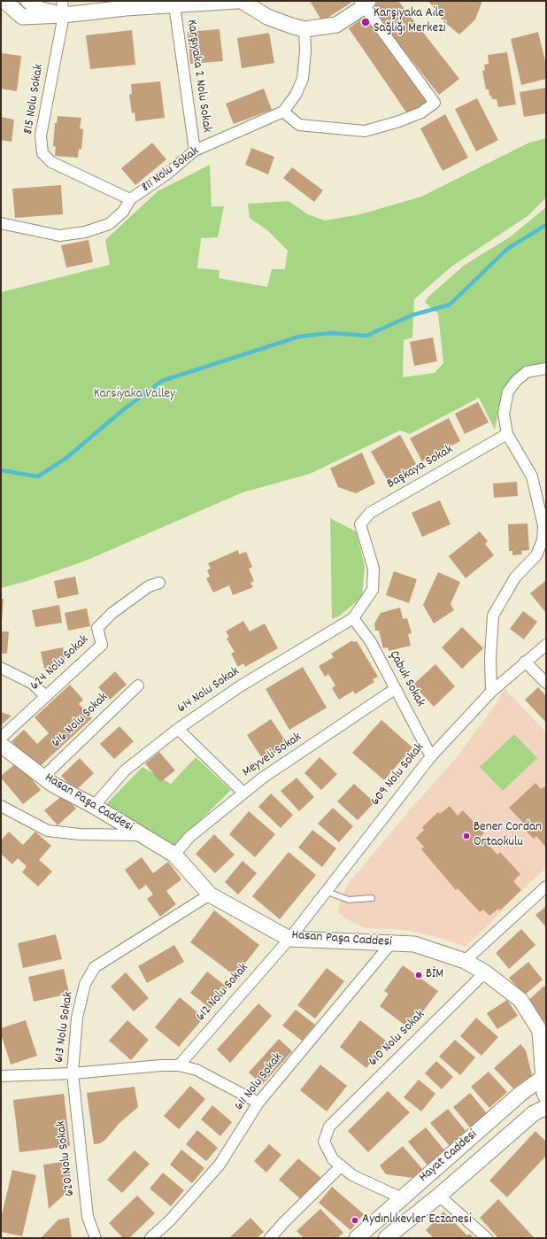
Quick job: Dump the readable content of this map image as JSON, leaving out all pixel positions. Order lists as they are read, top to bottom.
{
  "streets": {
    "street": [
      "Karşıyaka 2 Nolu Sokak",
      "815 Nolu Sokak",
      "811 Nolu Sokak",
      "Başkaya Sokak",
      "624 Nolu Sokak",
      "Çabuk Sokak",
      "614 Nolu Sokak",
      "616 Nolu Sokak",
      "Meyveli Sokak",
      "609 Nolu Sokak",
      "Hasan Paşa Caddesi",
      "612 Nolu Sokak",
      "613 Nolu Sokak",
      "610 Nolu Sokak",
      "611 Nolu Sokak",
      "Hayat Caddesi",
      "620 Nolu Sokak"
    ]
  },
  "crossings": [
    ["Karşıyaka 2 Nolu Sokak", "811 Nolu Sokak"],
    ["815 Nolu Sokak", "811 Nolu Sokak"],
    ["Başkaya Sokak", "Çabuk Sokak"],
    ["Başkaya Sokak", "614 Nolu Sokak"],
    ["Çabuk Sokak", "614 Nolu Sokak"],
    ["Çabuk Sokak", "Meyveli Sokak"],
    ["Çabuk Sokak", "609 Nolu Sokak"],
    ["614 Nolu Sokak", "Hasan Paşa Caddesi"],
    ["616 Nolu Sokak", "Hasan Paşa Caddesi"],
    ["Meyveli Sokak", "Hasan Paşa Caddesi"],
    ["609 Nolu Sokak", "Hasan Paşa Caddesi"],
    ["609 Nolu Sokak", "612 Nolu Sokak"],
    ["Hasan Paşa Caddesi", "612 Nolu Sokak"],
    ["Hasan Paşa Caddesi", "613 Nolu Sokak"],
    ["Hasan Paşa Caddesi", "610 Nolu Sokak"],
    ["Hasan Paşa Caddesi", "611 Nolu Sokak"],
    ["Hasan Paşa Caddesi", "Hayat Caddesi"],
    ["613 Nolu Sokak", "620 Nolu Sokak"]
  ],
  "parks": ["Karsiyaka Valley"],
  "places": [
    "Karşıyaka Aile Sağlığı Merkezi",
    "Bener Cordan Ortaokulu",
    "BİM",
    "Aydınlıkevler Eczanesi"
  ]
}
